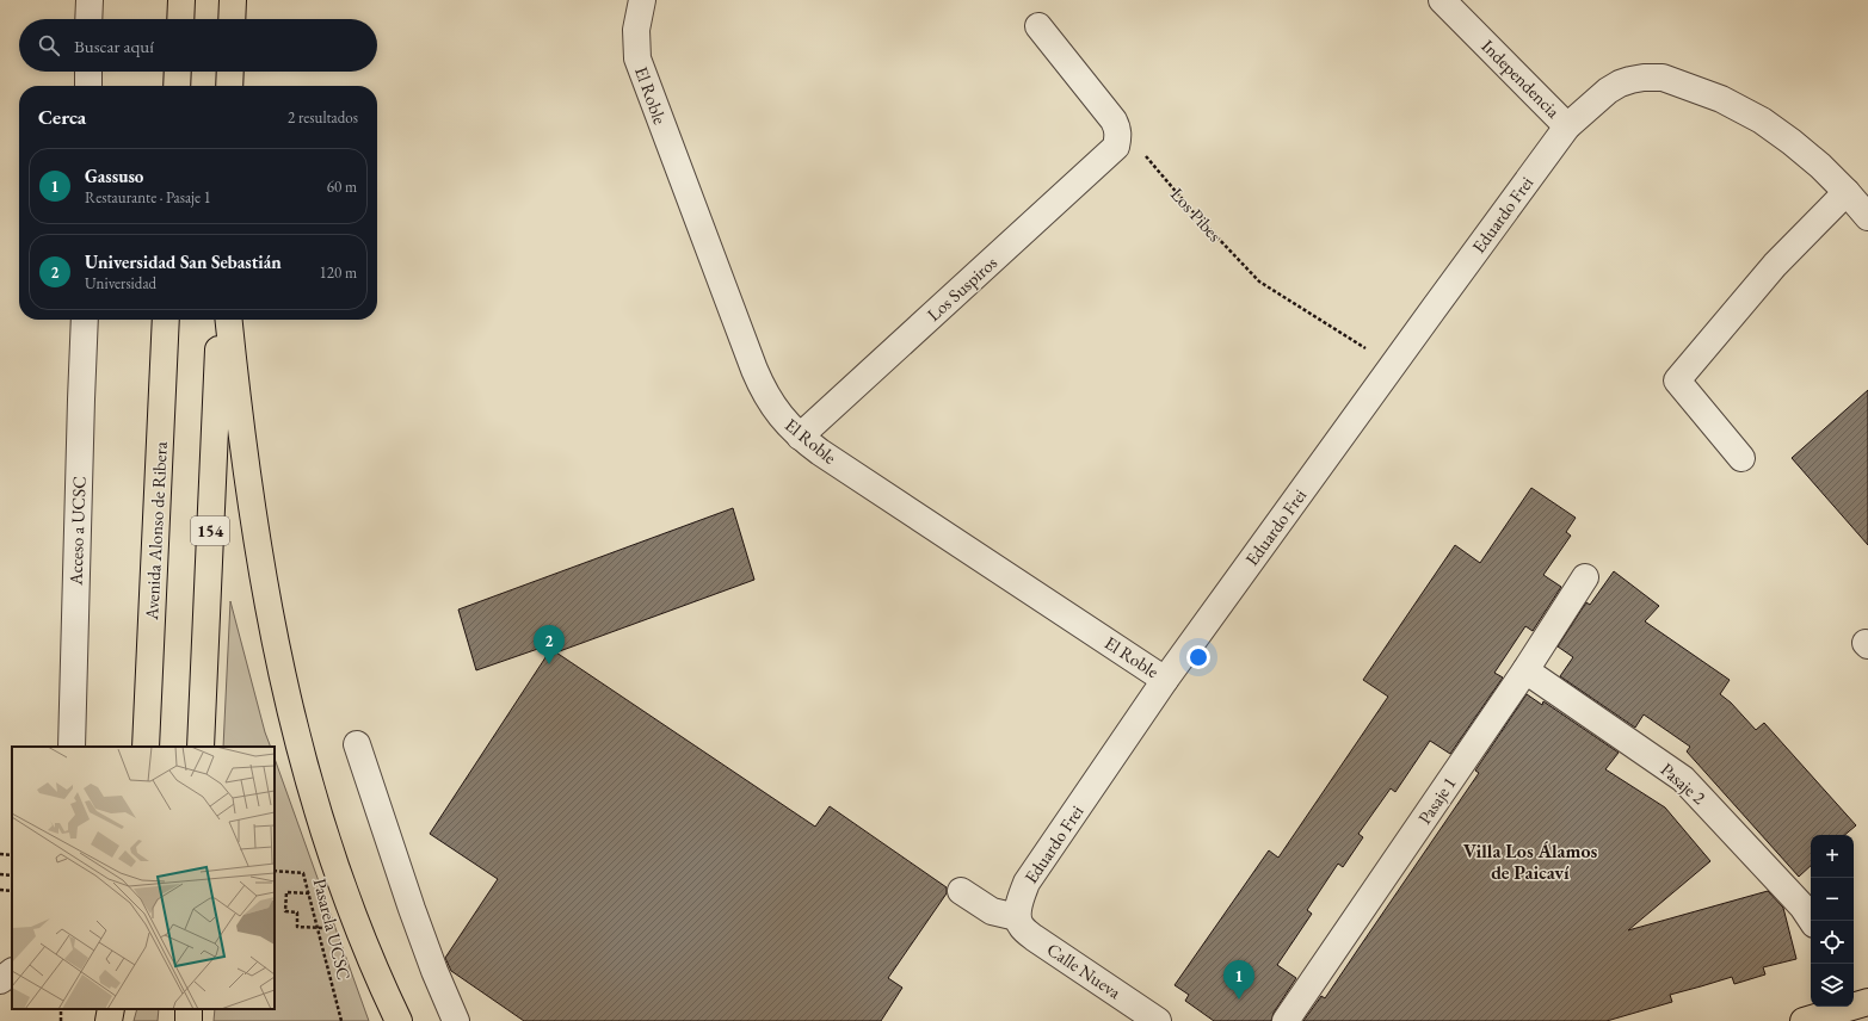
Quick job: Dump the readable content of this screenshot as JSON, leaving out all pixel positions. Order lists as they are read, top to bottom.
{
  "streets": {
    "main road": ["Avenida Alonso de Ribera", "154"],
    "street": [
      "Independencia",
      "El Roble",
      "Eduardo Frei",
      "Los Suspiros",
      "Acceso a UCSC",
      "Pasaje 2",
      "Pasaje 1",
      "Calle Nueva"
    ],
    "path": ["Los Pibes", "Pasarela UCSC"]
  },
  "crossings": [
    ["Independencia", "Eduardo Frei"],
    ["El Roble", "Eduardo Frei"],
    ["El Roble", "Los Suspiros"],
    ["Los Pibes", "Eduardo Frei"],
    ["Los Pibes", "Los Suspiros"],
    ["Eduardo Frei", "Calle Nueva"],
    ["Pasaje 2", "Pasaje 1"]
  ],
  "districts": ["Villa Los Álamos de Paicaví"],
  "page": {
    "search": "Buscar aquí",
    "heading": ["Cerca", "2 resultados"],
    "list": [
      {
        "mark": "1",
        "name": "Gassuso",
        "note": "Restaurante · Pasaje 1",
        "value": "60 m"
      },
      {
        "mark": "2",
        "name": "Universidad San Sebastián",
        "note": "Universidad",
        "value": "120 m"
      }
    ],
    "pins": ["2", "1"],
    "map_buttons": ["+", "−"]
  }
}
